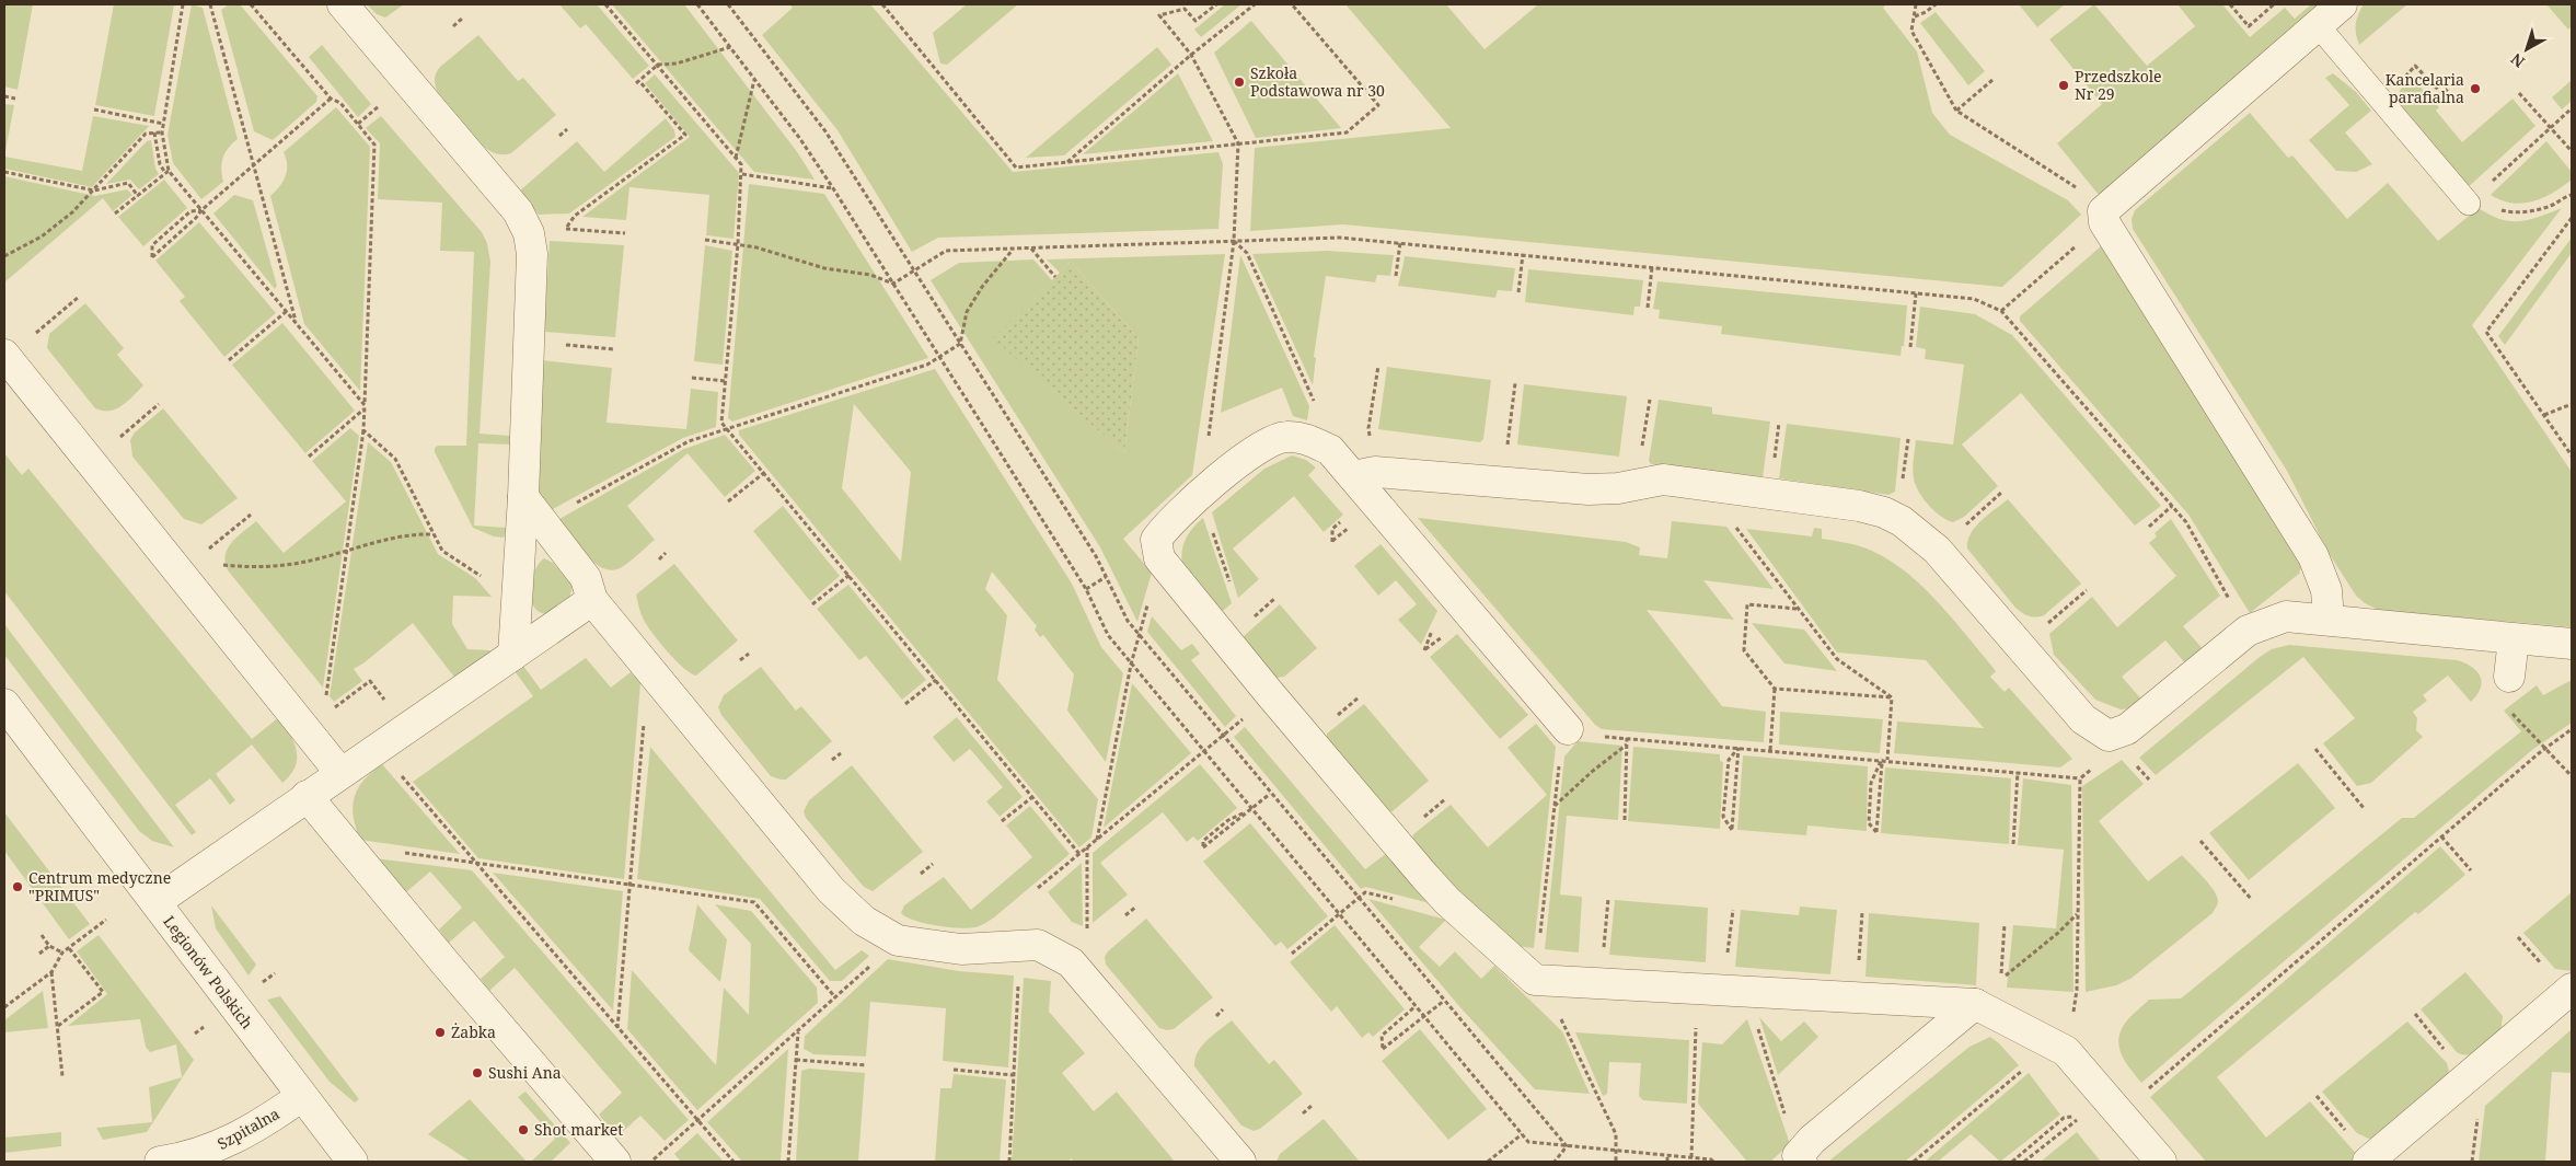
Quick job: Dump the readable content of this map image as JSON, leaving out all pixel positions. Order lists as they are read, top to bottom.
{
  "streets": {
    "street": ["Legionów Polskich", "Szpitalna"]
  },
  "crossings": [
    ["Legionów Polskich", "Szpitalna"]
  ],
  "places": [
    "Szkoła Podstawowa nr 30",
    "Przedszkole Nr 29",
    "Kancelaria parafialna",
    "Centrum medyczne \"PRIMUS\"",
    "Żabka",
    "Sushi Ana",
    "Shot market"
  ],
  "north": "bottom left"
}
